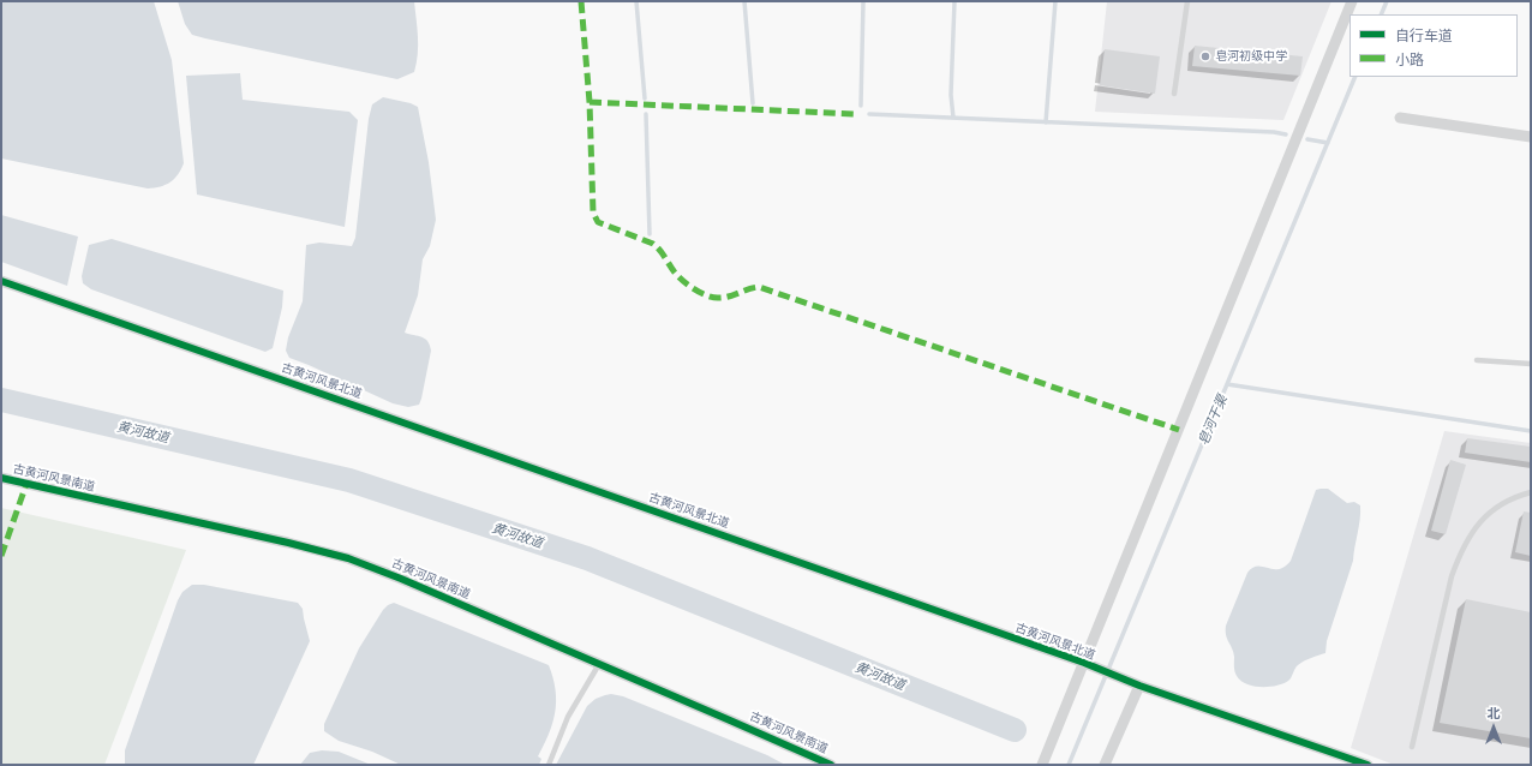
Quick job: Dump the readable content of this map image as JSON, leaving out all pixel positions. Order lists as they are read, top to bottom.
{
  "streets": {
    "street": ["古黄河风景北道", "古黄河风景南道"]
  },
  "water": ["皂河干渠", "黄河故道"],
  "places": ["皂河初级中学"],
  "legend": ["自行车道", "小路"],
  "north": "top"
}
